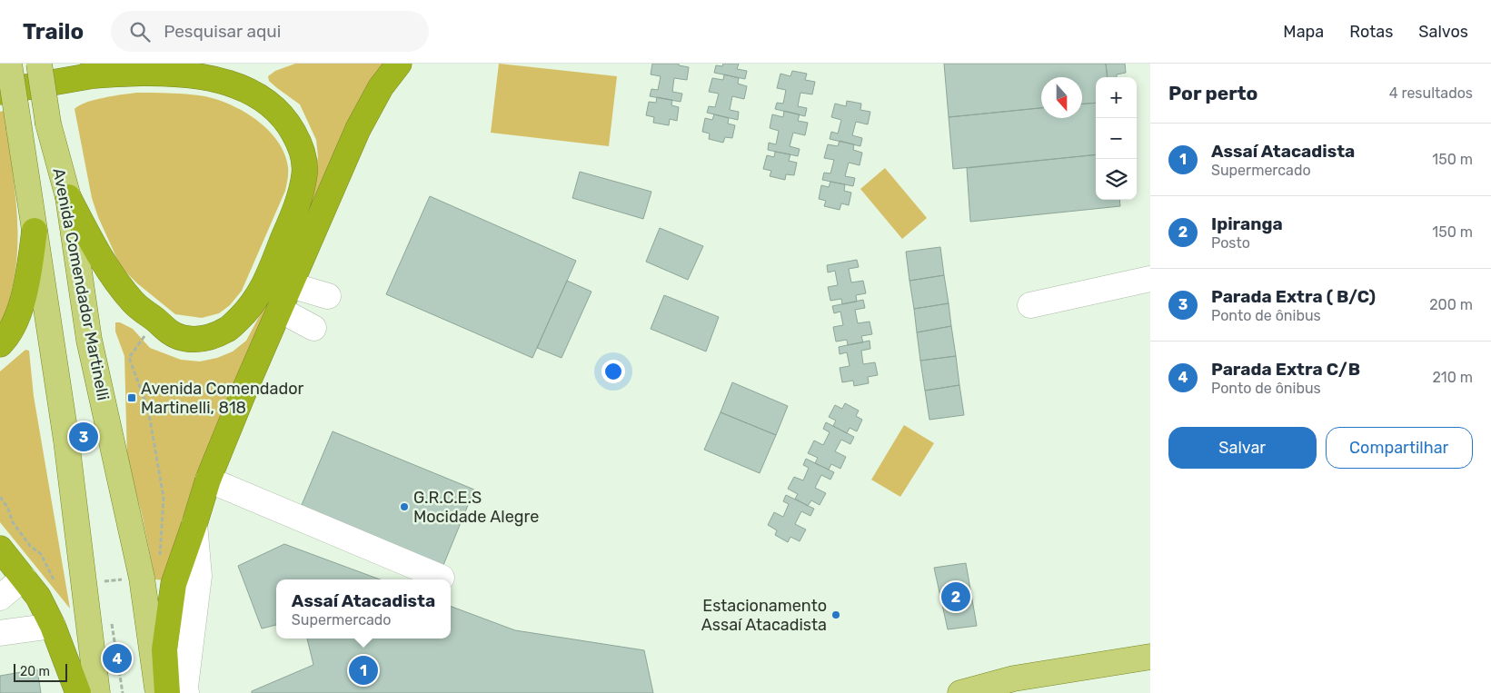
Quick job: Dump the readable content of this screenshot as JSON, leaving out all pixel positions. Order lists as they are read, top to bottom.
{
  "streets": {
    "main road": ["Avenida Comendador Martinelli"]
  },
  "places": {
    "transit": ["Avenida Comendador Martinelli, 818"],
    "other": ["G.R.C.E.S Mocidade Alegre", "Estacionamento Assaí Atacadista"]
  },
  "scale_bar": "20 m",
  "north": "bottom",
  "page": {
    "header": "Trailo",
    "search": "Pesquisar aqui",
    "nav": ["Mapa", "Rotas", "Salvos"],
    "heading": ["Por perto", "4 resultados"],
    "map_buttons": ["+", "−"],
    "list": [
      {
        "mark": "1",
        "name": "Assaí Atacadista",
        "note": "Supermercado",
        "value": "150 m"
      },
      {
        "mark": "2",
        "name": "Ipiranga",
        "note": "Posto",
        "value": "150 m"
      },
      {
        "mark": "3",
        "name": "Parada Extra ( B/C)",
        "note": "Ponto de ônibus",
        "value": "200 m"
      },
      {
        "mark": "4",
        "name": "Parada Extra C/B",
        "note": "Ponto de ônibus",
        "value": "210 m"
      }
    ],
    "buttons": ["Salvar", "Compartilhar"],
    "pins": [
      "3",
      "2",
      "4",
      "1"
    ],
    "popup": ["Assaí Atacadista", "Supermercado"],
    "scale": "20 m"
  }
}
